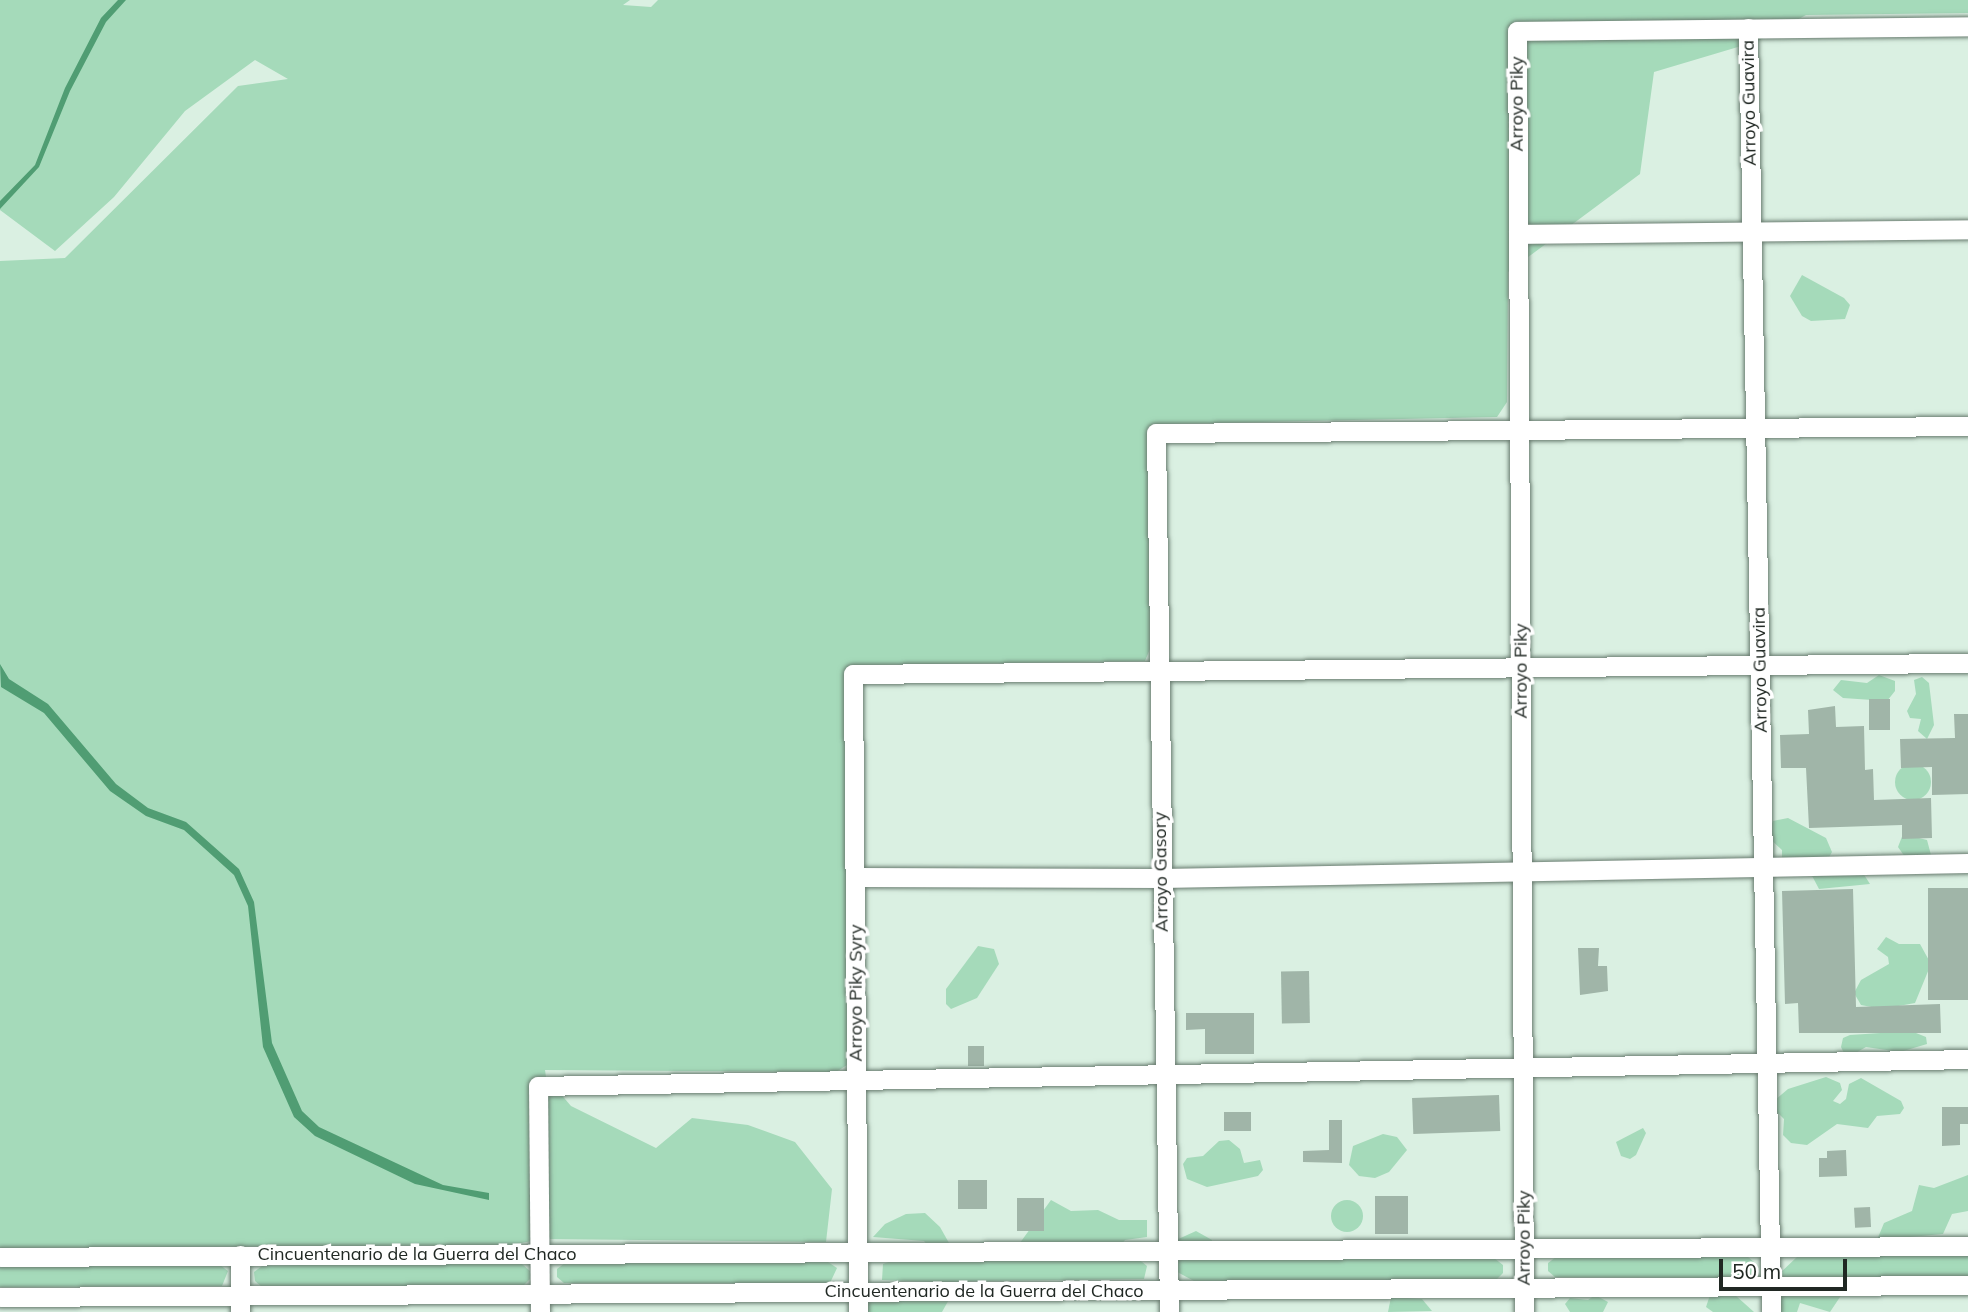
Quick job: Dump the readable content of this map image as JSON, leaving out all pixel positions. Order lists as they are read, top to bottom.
{
  "streets": {
    "street": [
      "Arroyo Guavira",
      "Arroyo Piky",
      "Arroyo Gasory",
      "Arroyo Piky Syry",
      "Cincuentenario de la Guerra del Chaco"
    ]
  },
  "crossings": [
    ["Arroyo Guavira", "Arroyo Piky"],
    ["Arroyo Guavira", "Cincuentenario de la Guerra del Chaco"],
    ["Arroyo Piky", "Arroyo Gasory"],
    ["Arroyo Piky", "Cincuentenario de la Guerra del Chaco"],
    ["Arroyo Gasory", "Arroyo Piky Syry"],
    ["Arroyo Gasory", "Cincuentenario de la Guerra del Chaco"],
    ["Arroyo Piky Syry", "Cincuentenario de la Guerra del Chaco"]
  ],
  "scale_bar": "50 m"
}
